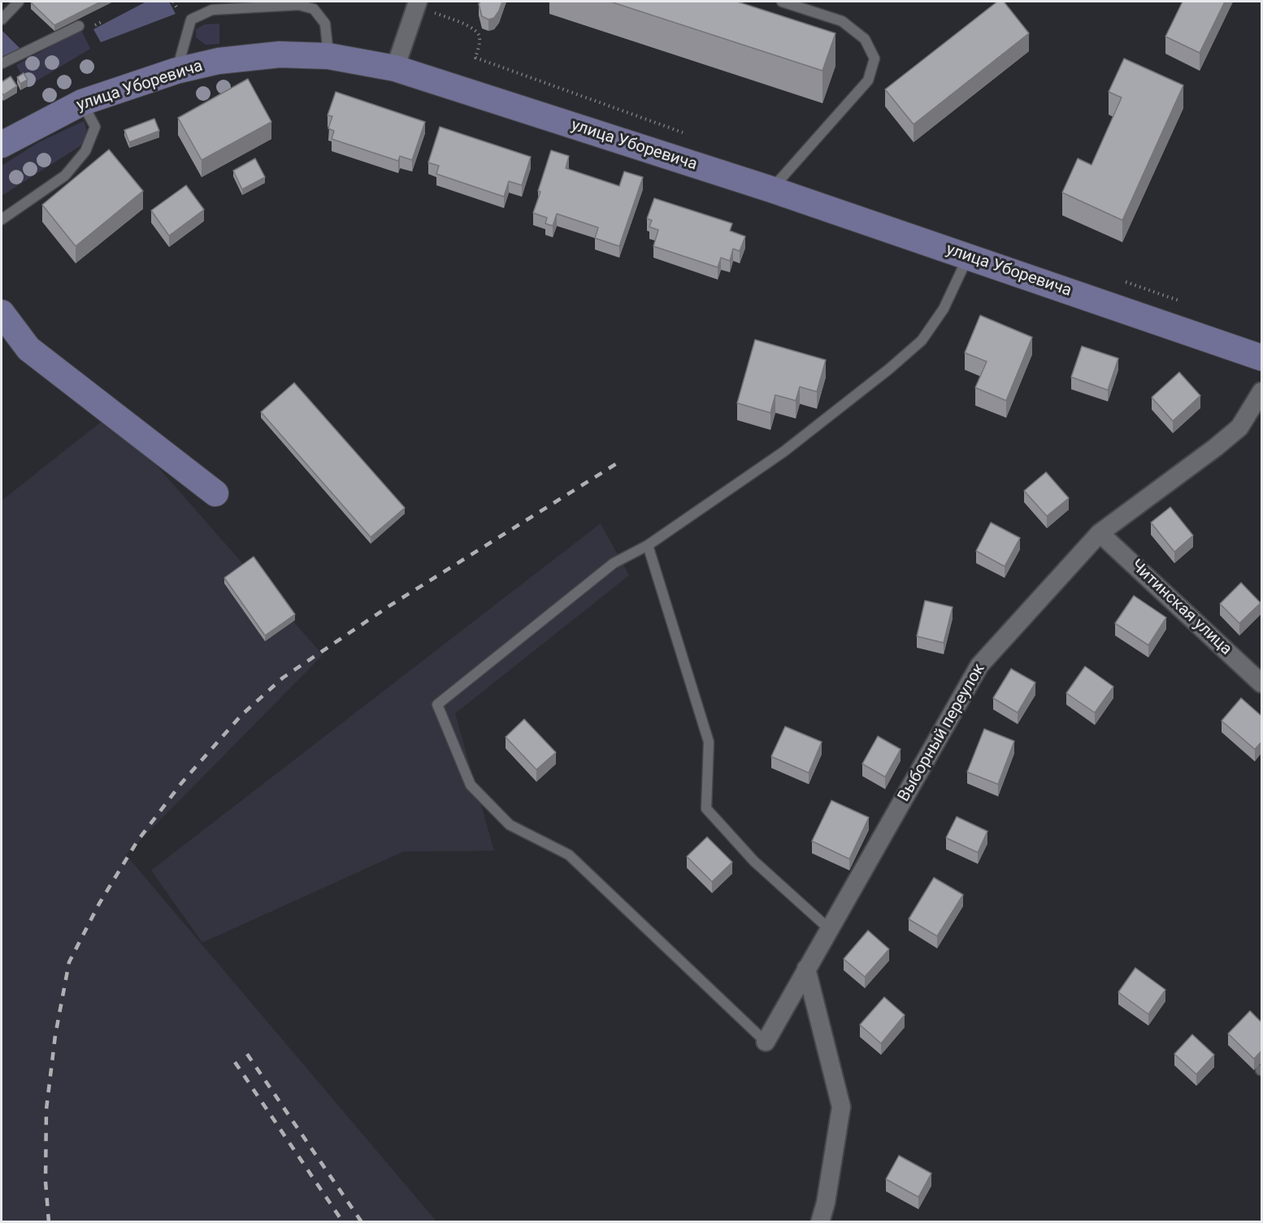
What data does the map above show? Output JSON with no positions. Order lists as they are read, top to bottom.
{
  "streets": {
    "main road": ["улица Уборевича"],
    "street": ["Читинская улица", "Выборный переулок"]
  },
  "crossings": [
    ["Читинская улица", "Выборный переулок"]
  ]
}
